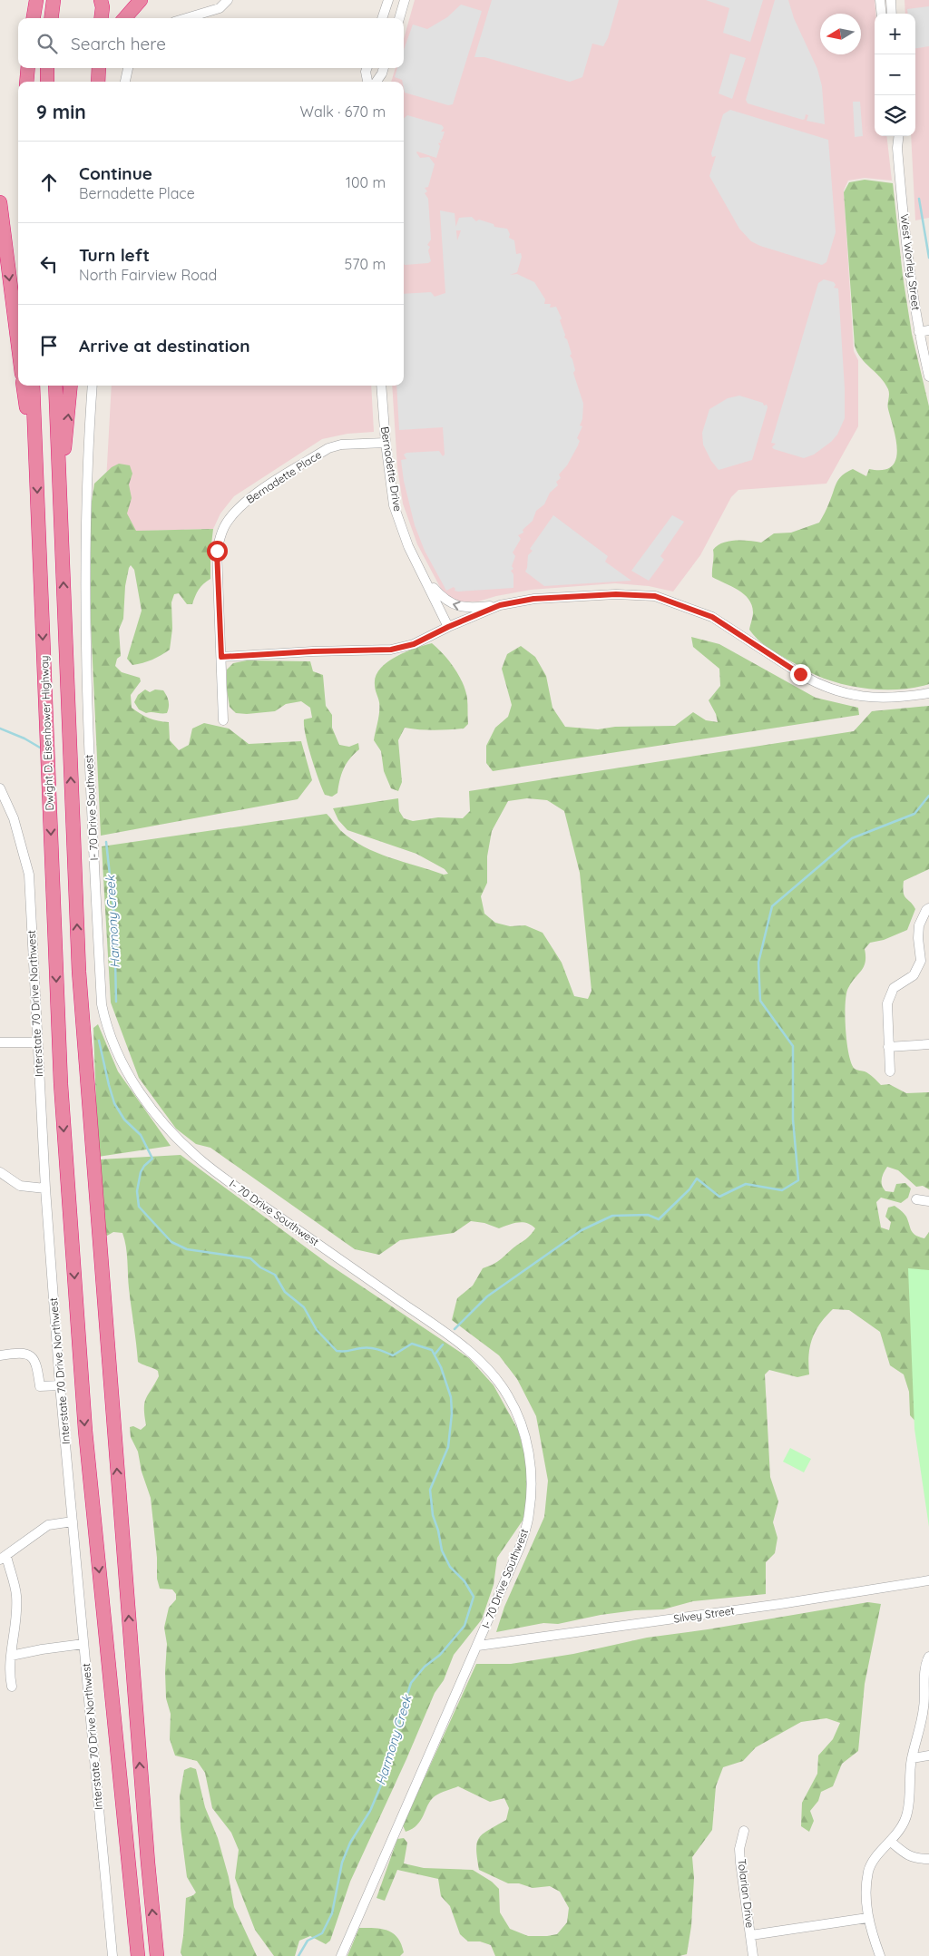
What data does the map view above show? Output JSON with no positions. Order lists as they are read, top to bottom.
{
  "streets": {
    "highway": ["Dwight D. Eisenhower Highway"],
    "street": [
      "West Worley Street",
      "Bernadette Drive",
      "Bernadette Place",
      "I- 70 Drive Southwest",
      "Interstate 70 Drive Northwest",
      "Silvey Street",
      "Tolarian Drive"
    ]
  },
  "crossings": [
    ["Bernadette Drive", "Bernadette Place"],
    ["I- 70 Drive Southwest", "Silvey Street"]
  ],
  "water": ["Harmony Creek"],
  "north": "left",
  "page": {
    "map_buttons": ["+", "−"],
    "search": "Search here",
    "heading": ["9 min", "Walk · 670 m"],
    "list": [
      ["Continue", "Bernadette Place", "100 m"],
      ["Turn left", "North Fairview Road", "570 m"],
      "Arrive at destination"
    ]
  }
}
